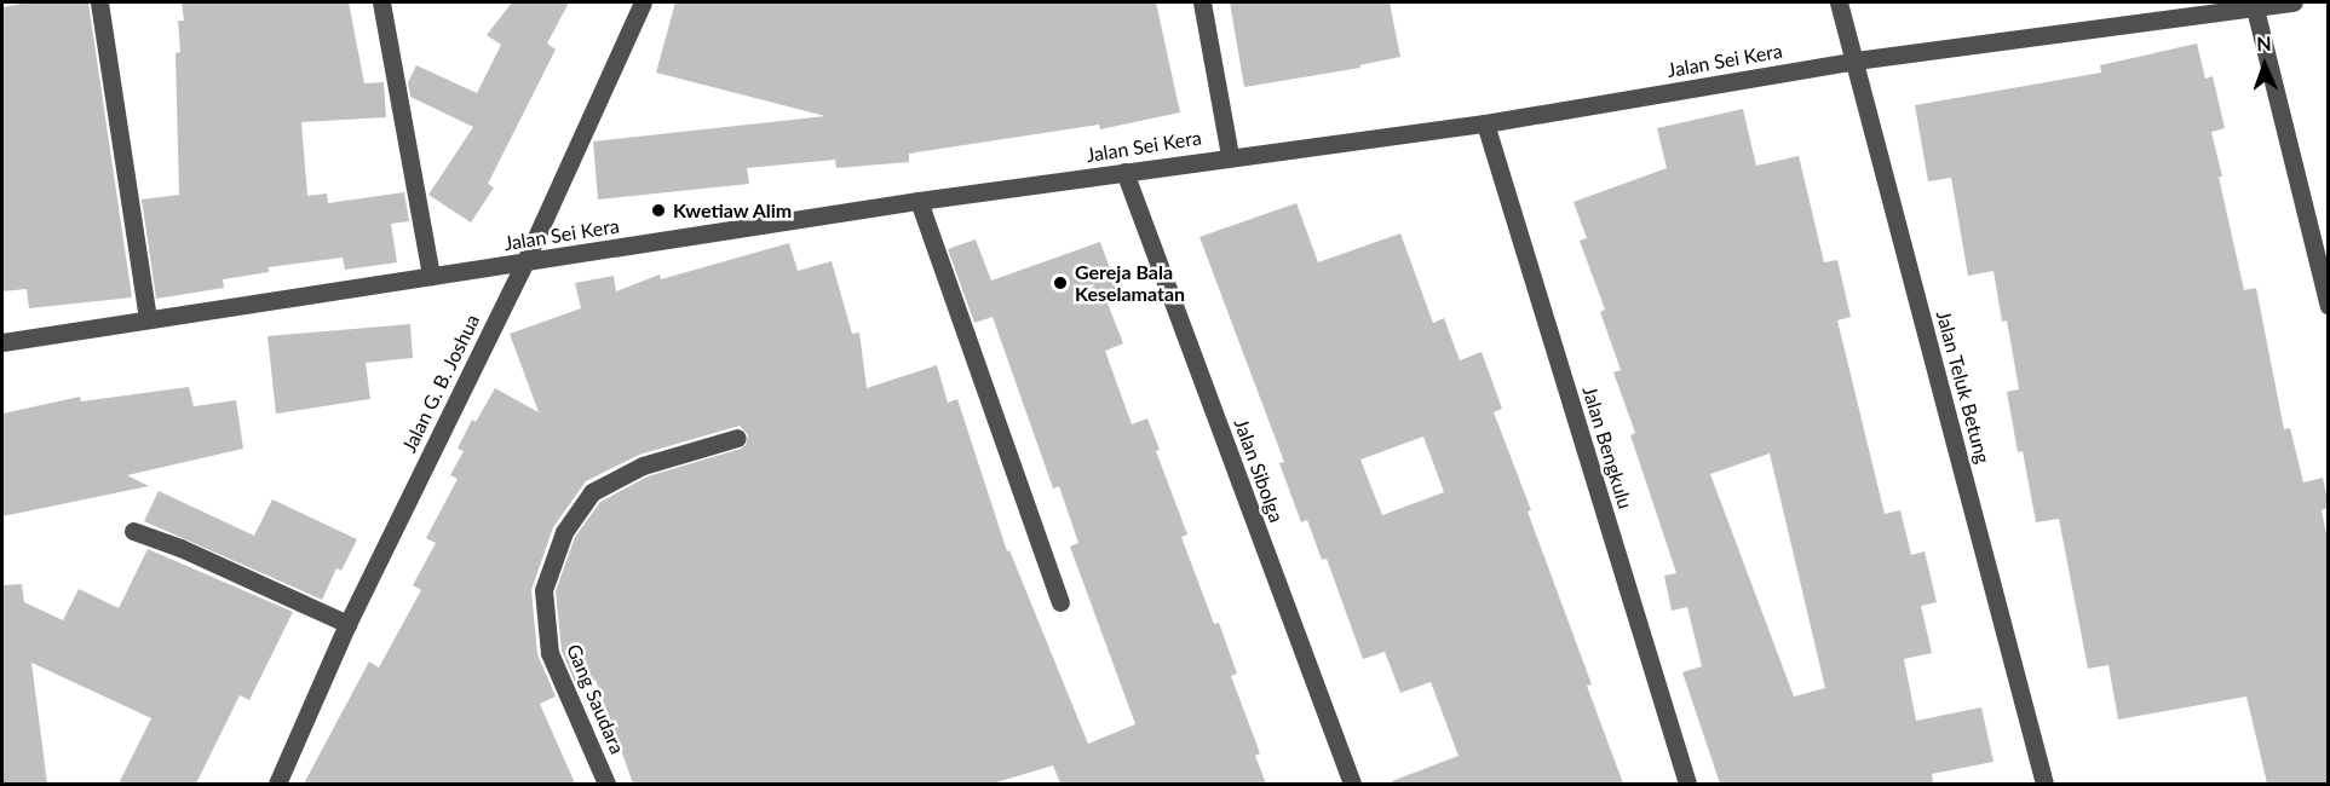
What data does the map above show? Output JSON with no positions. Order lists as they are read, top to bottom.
{
  "streets": {
    "street": [
      "Jalan Sei Kera",
      "Jalan G. B. Joshua",
      "Jalan Teluk Betung",
      "Jalan Bengkulu",
      "Jalan Sibolga",
      "Gang Saudara"
    ]
  },
  "crossings": [
    ["Jalan Sei Kera", "Jalan G. B. Joshua"],
    ["Jalan Sei Kera", "Jalan Teluk Betung"],
    ["Jalan Sei Kera", "Jalan Bengkulu"],
    ["Jalan Sei Kera", "Jalan Sibolga"]
  ],
  "places": ["Kwetiaw Alim", "Gereja Bala Keselamatan"],
  "north": "top"
}
